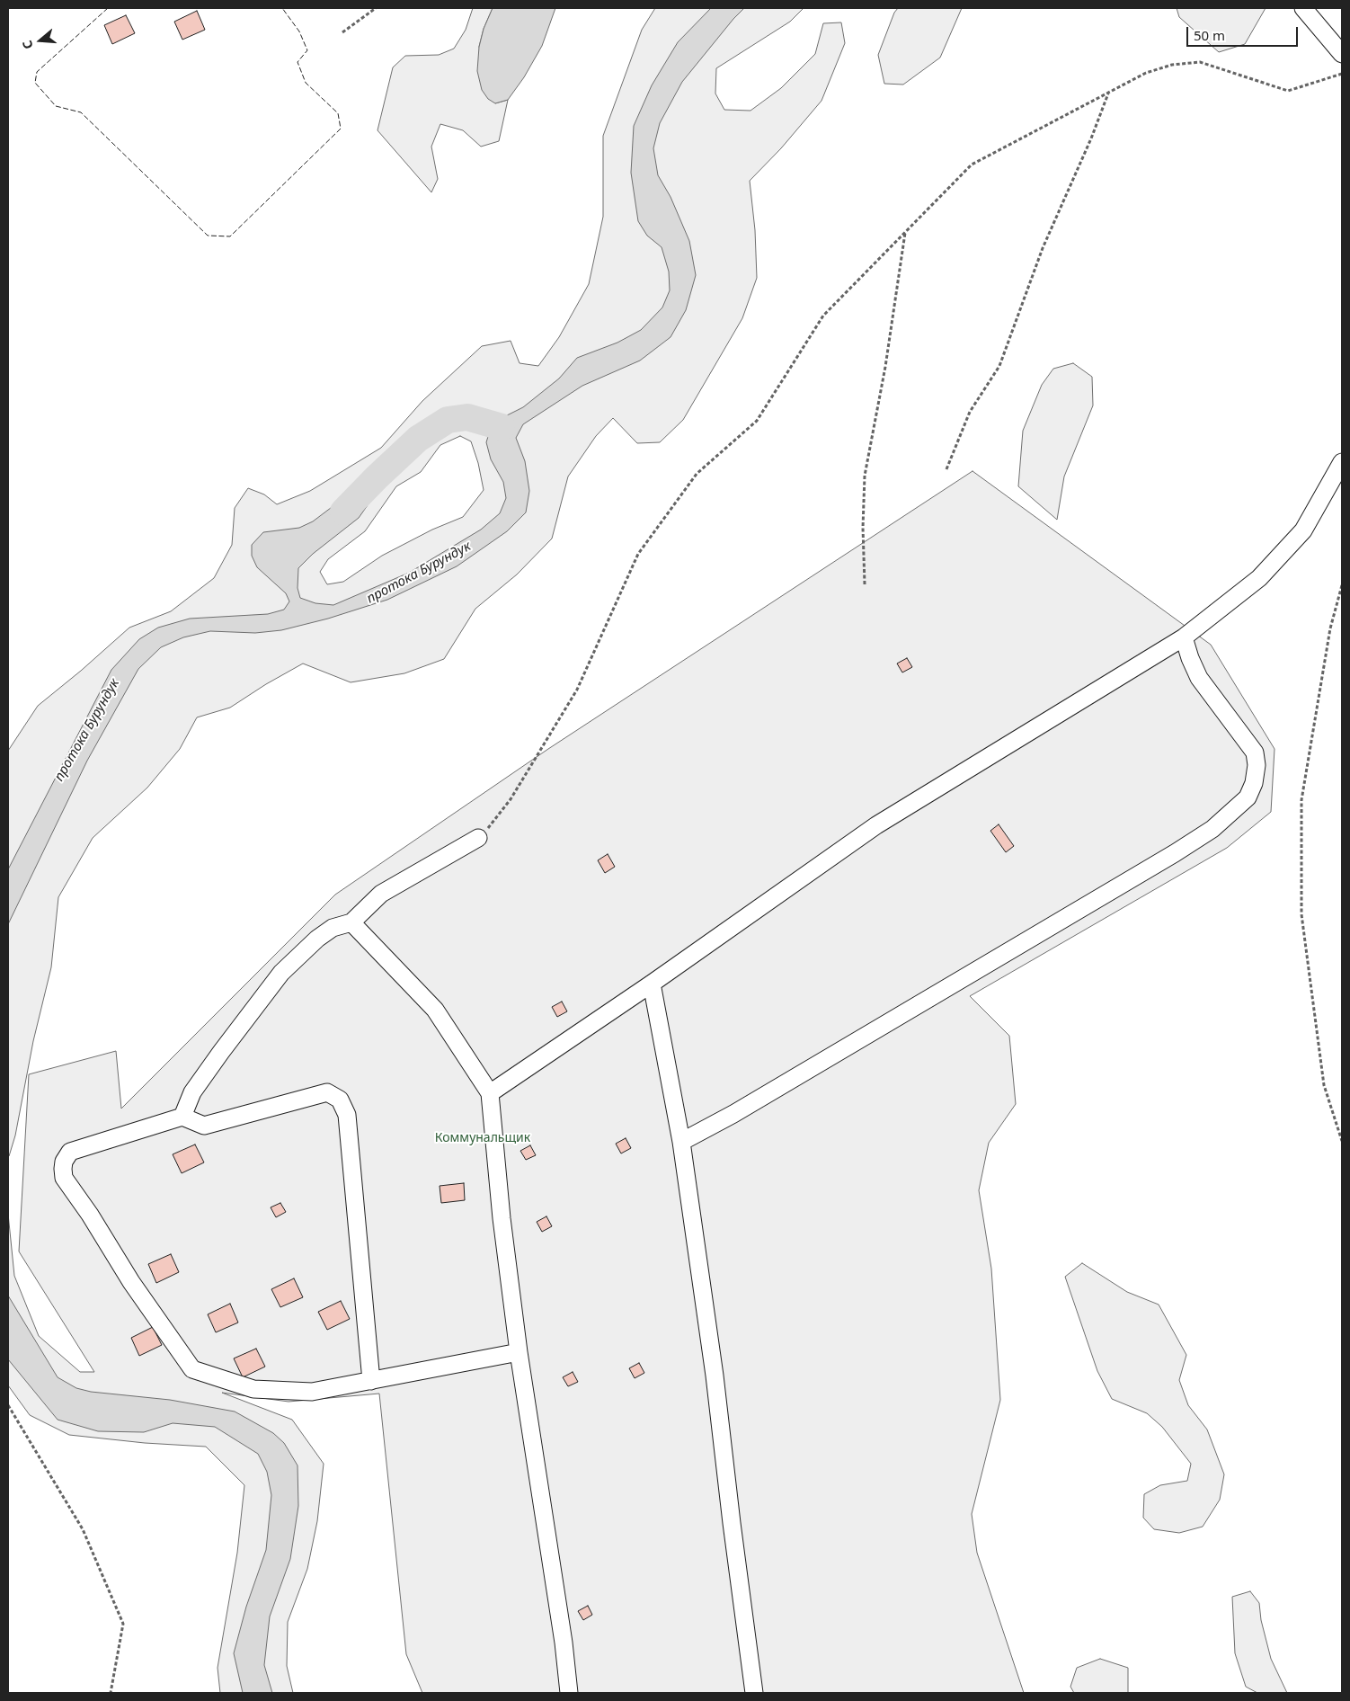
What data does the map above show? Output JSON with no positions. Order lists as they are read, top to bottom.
{
  "water": ["протока Бурундук"],
  "parks": ["Коммунальщик"],
  "scale_bar": "50 m",
  "north": "left"
}
